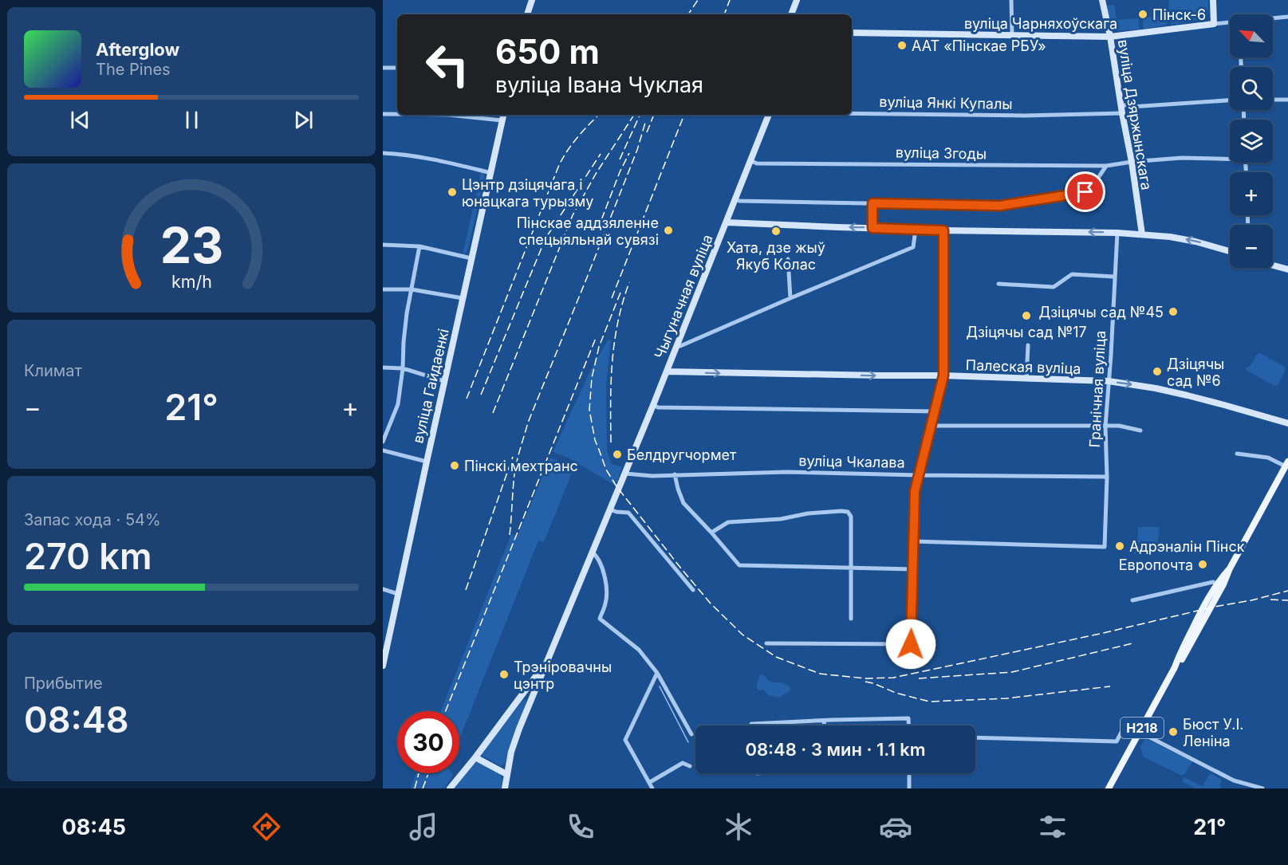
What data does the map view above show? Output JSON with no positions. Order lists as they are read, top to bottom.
{
  "streets": {
    "main road": ["Н218"],
    "street": [
      "вуліца Чарняхоўскага",
      "вуліца Янкі Купалы",
      "вуліца Дзяржынскага",
      "вуліца Згоды",
      "Чыгуначная вуліца",
      "Палеская вуліца",
      "вуліца Гайдаенкі",
      "Гранічная вуліца",
      "вуліца Чкалава"
    ]
  },
  "crossings": [
    ["вуліца Чарняхоўскага", "вуліца Дзяржынскага"],
    ["вуліца Янкі Купалы", "вуліца Дзяржынскага"],
    ["вуліца Дзяржынскага", "вуліца Згоды"],
    ["вуліца Згоды", "Чыгуначная вуліца"],
    ["Чыгуначная вуліца", "Палеская вуліца"],
    ["Чыгуначная вуліца", "вуліца Чкалава"],
    ["Палеская вуліца", "Гранічная вуліца"],
    ["Гранічная вуліца", "вуліца Чкалава"]
  ],
  "places": [
    "Пінск-6",
    "ААТ «Пінскае РБУ»",
    "Цэнтр дзіцячага і юнацкага турызму",
    "Пінскае аддзяленне спецыяльнай сувязі",
    "Хата, дзе жыў Якуб Колас",
    "Дзіцячы сад №45",
    "Дзіцячы сад №17",
    "Дзіцячы сад №6",
    "Белдругчормет",
    "Пінскі мехтранс",
    "Адрэналін Пінск",
    "Европочта",
    "Трэніровачны цэнтр",
    "Бюст У.І. Леніна"
  ],
  "north": "top left",
  "page": {
    "map_buttons": ["+", "−"],
    "turn": ["650 m", "вуліца Івана Чуклая"],
    "song": ["Afterglow", "The Pines"],
    "tile": [
      "Климат",
      ["Запас хода · 54%", "270 km"],
      ["Прибытие", "08:48"]
    ],
    "heat": ["−", "21°", "+"],
    "limit": "30",
    "trip": "08:48 · 3 мин · 1.1 km",
    "tabs": ["08:45", "21°"],
    "gauge": ["23", "km/h"]
  }
}
